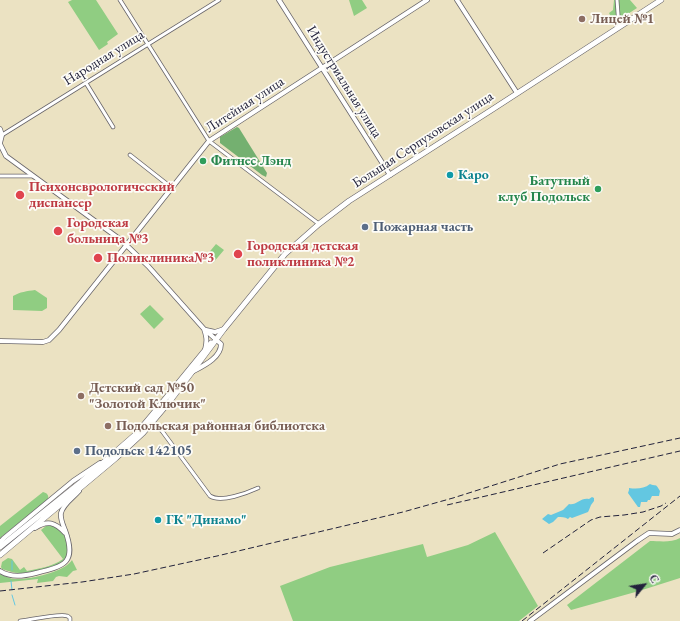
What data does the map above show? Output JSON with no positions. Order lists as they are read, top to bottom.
{
  "streets": {
    "main road": ["Большая Серпуховская улица"],
    "street": ["Народная улица", "Индустриальная улица", "Литейная улица"]
  },
  "crossings": [
    ["Индустриальная улица", "Литейная улица"],
    ["Индустриальная улица", "Большая Серпуховская улица"]
  ],
  "places": [
    "Лицей №1",
    "Фитнес Лэнд",
    "Каро",
    "Батутный клуб Подольск",
    "Психоневрологический диспансер",
    "Пожарная часть",
    "Городская больница №3",
    "Городская детская поликлиника №2",
    "Поликлиника№3",
    "Детский сад №50 \"Золотой Ключик\"",
    "Подольская районная библиотека",
    "Подольск 142105",
    "ГК \"Динамо\""
  ],
  "north": "top right"
}
